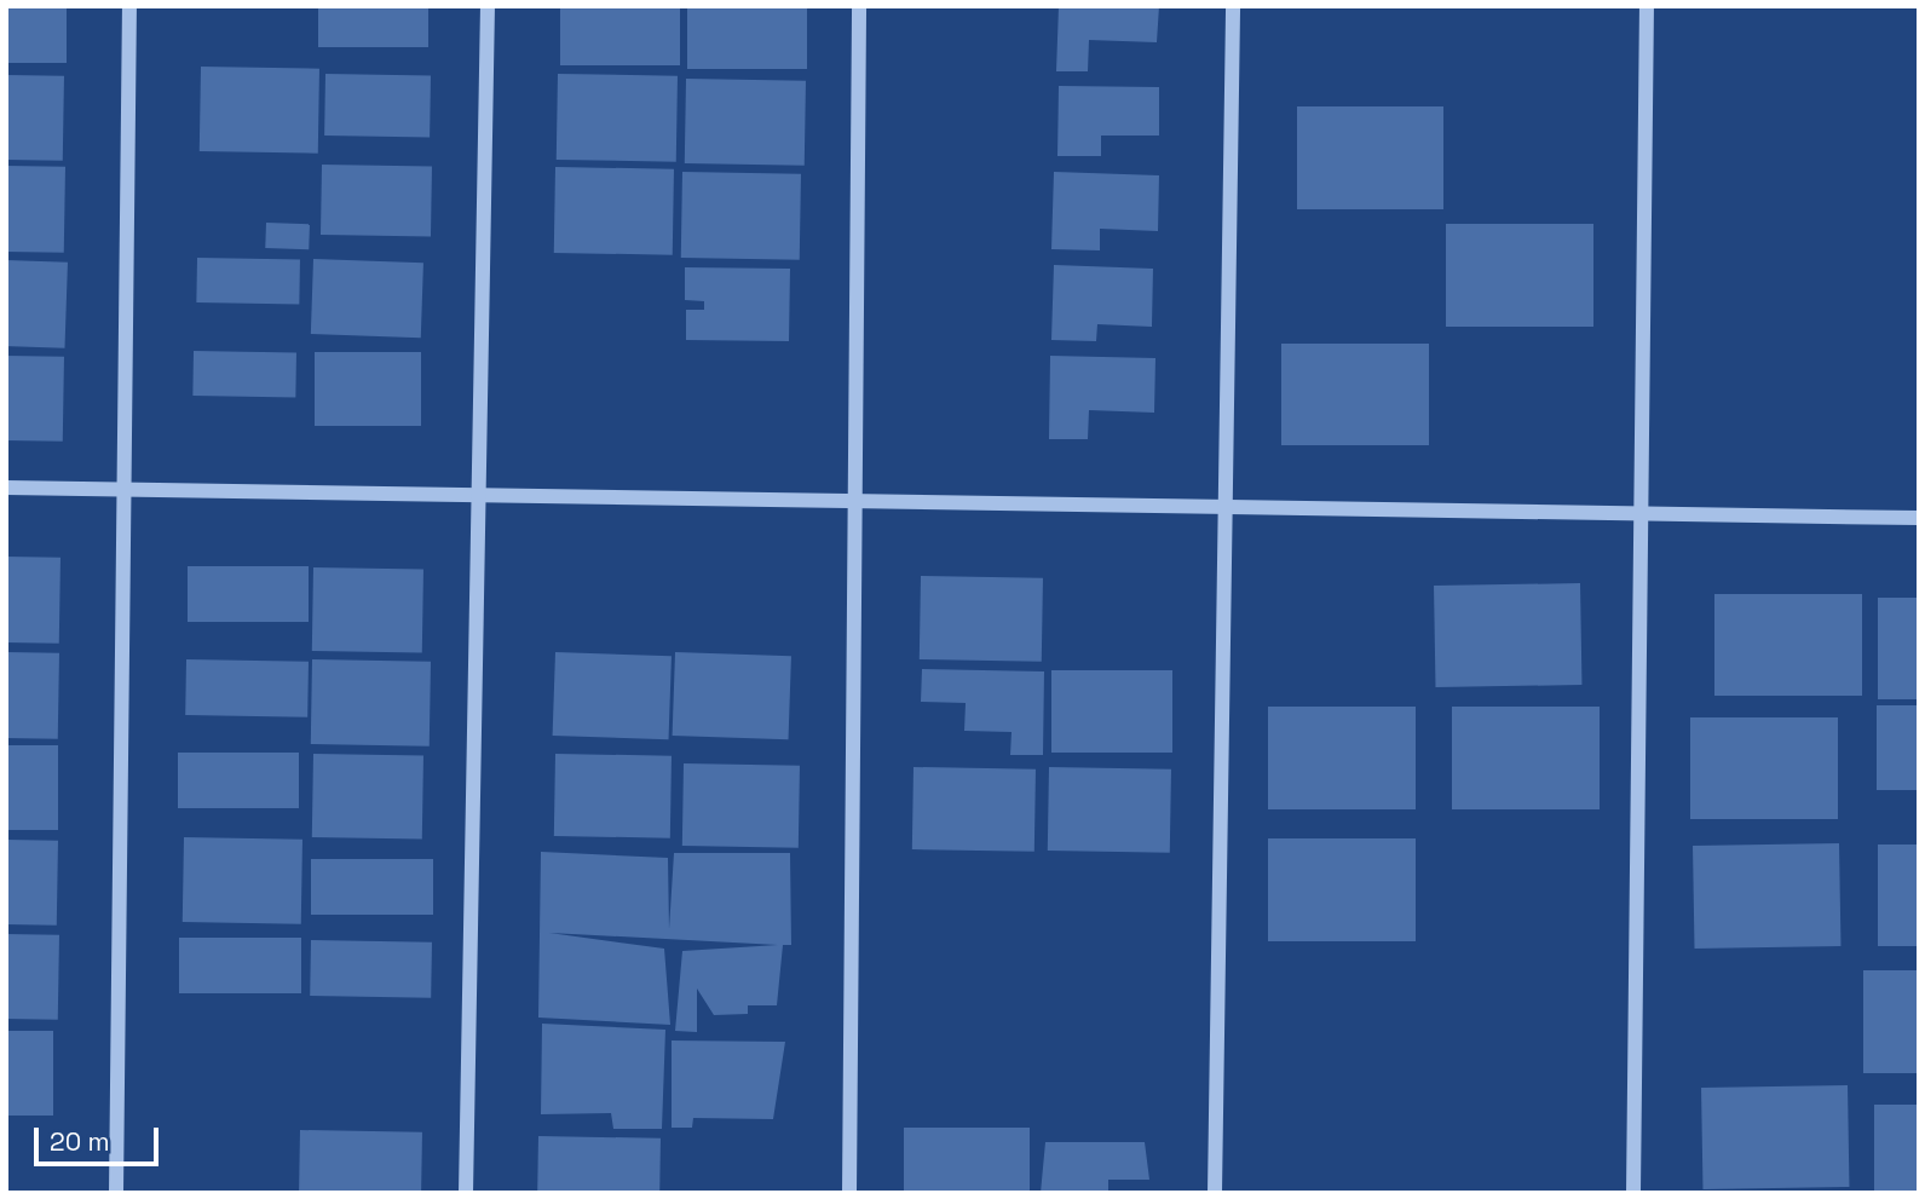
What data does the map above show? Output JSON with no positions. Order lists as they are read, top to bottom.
{
  "scale_bar": "20 m"
}
